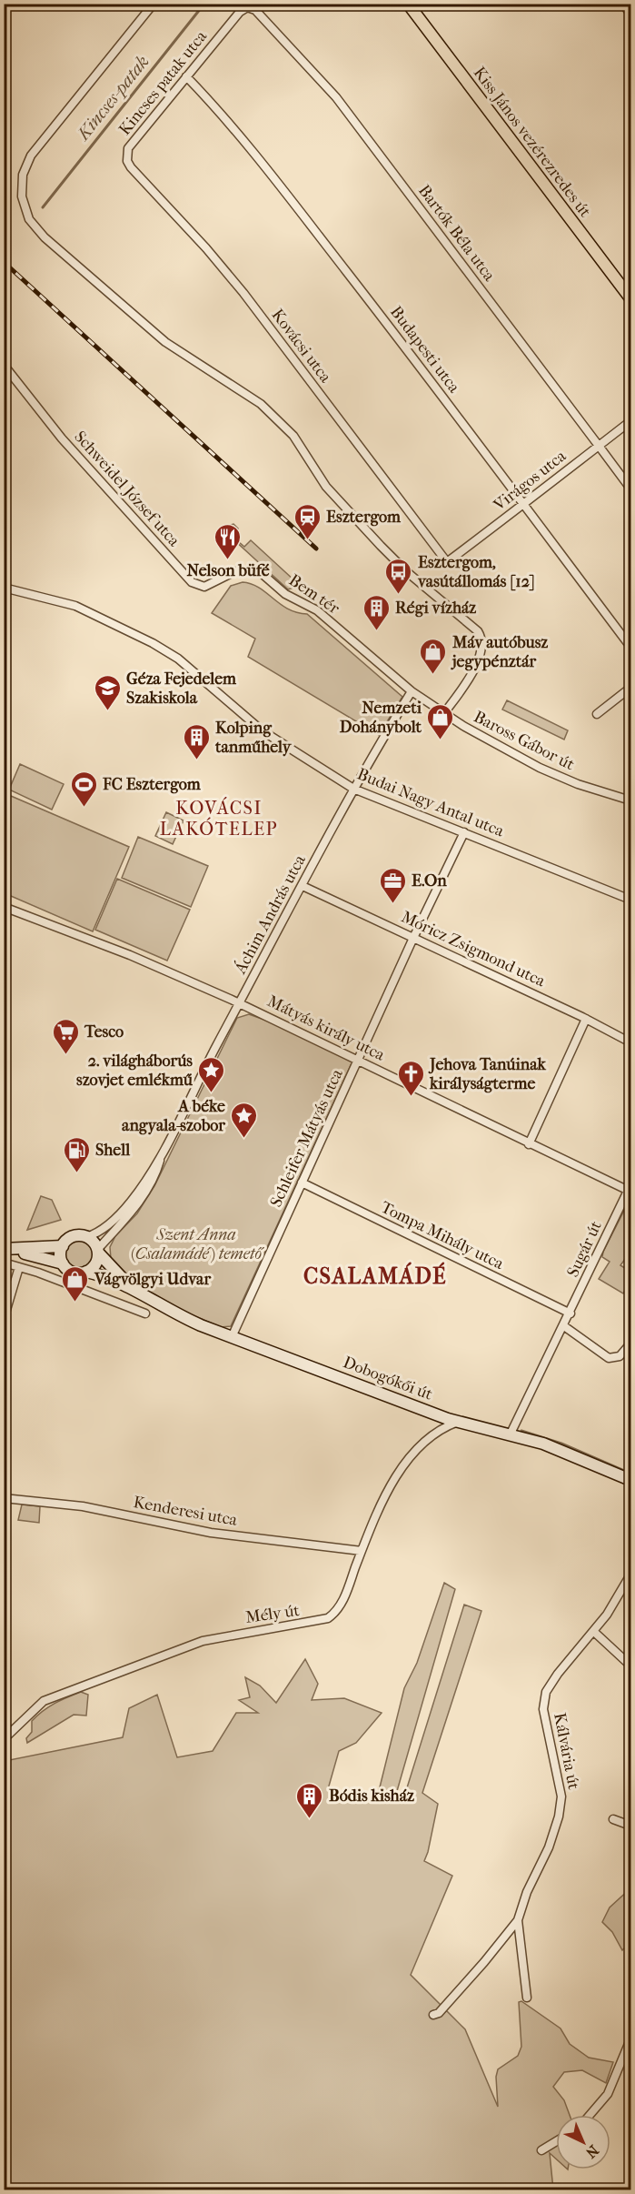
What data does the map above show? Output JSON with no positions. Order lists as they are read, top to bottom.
{
  "streets": {
    "main road": ["Kiss János vezérezredes út", "Dobogókői út"],
    "street": [
      "Kincses patak utca",
      "Bartók Béla utca",
      "Kovácsi utca",
      "Budapesti utca",
      "Virágos utca",
      "Schweidel József utca",
      "Bem tér",
      "Baross Gábor út",
      "Budai Nagy Antal utca",
      "Áchim András utca",
      "Móricz Zsigmond utca",
      "Mátyás király utca",
      "Schleifer Mátyás utca",
      "Tompa Mihály utca",
      "Sugár út",
      "Kenderesi utca",
      "Mély út",
      "Kálvária út"
    ]
  },
  "crossings": [
    ["Kincses patak utca", "Bartók Béla utca"],
    ["Kincses patak utca", "Kovácsi utca"],
    ["Kincses patak utca", "Budapesti utca"],
    ["Bartók Béla utca", "Virágos utca"],
    ["Kovácsi utca", "Virágos utca"],
    ["Budapesti utca", "Virágos utca"],
    ["Schweidel József utca", "Bem tér"],
    ["Bem tér", "Baross Gábor út"],
    ["Bem tér", "Áchim András utca"],
    ["Baross Gábor út", "Áchim András utca"],
    ["Budai Nagy Antal utca", "Áchim András utca"],
    ["Budai Nagy Antal utca", "Schleifer Mátyás utca"],
    ["Áchim András utca", "Móricz Zsigmond utca"],
    ["Áchim András utca", "Mátyás király utca"],
    ["Áchim András utca", "Dobogókői út"],
    ["Móricz Zsigmond utca", "Schleifer Mátyás utca"],
    ["Mátyás király utca", "Schleifer Mátyás utca"],
    ["Mátyás király utca", "Sugár út"],
    ["Schleifer Mátyás utca", "Tompa Mihály utca"],
    ["Schleifer Mátyás utca", "Dobogókői út"],
    ["Tompa Mihály utca", "Sugár út"],
    ["Sugár út", "Dobogókői út"],
    ["Dobogókői út", "Mély út"],
    ["Kenderesi utca", "Mély út"]
  ],
  "districts": ["KOVÁCSI LAKÓTELEP", "CSALAMÁDÉ"],
  "water": ["Kincses-patak"],
  "parks": ["Szent Anna (Csalamádé) temető"],
  "places": {
    "station": ["Esztergom"],
    "restaurant": ["Nelson büfé"],
    "bus stop": ["Esztergom, vasútállomás [12]"],
    "building": ["Régi vízház", "Kolping tanműhely", "Bódis kisház"],
    "shop": ["Máv autóbusz jegypénztár", "Nemzeti Dohánybolt", "Vágvölgyi Udvar"],
    "school or university": ["Géza Fejedelem Szakiskola"],
    "sports": ["FC Esztergom"],
    "office": ["E.On"],
    "supermarket": ["Tesco"],
    "place": ["2. világháborús szovjet emlékmű", "A béke angyala-szobor"],
    "church": ["Jehova Tanúinak királyságterme"],
    "fuel station": ["Shell"]
  },
  "north": "bottom right"
}
